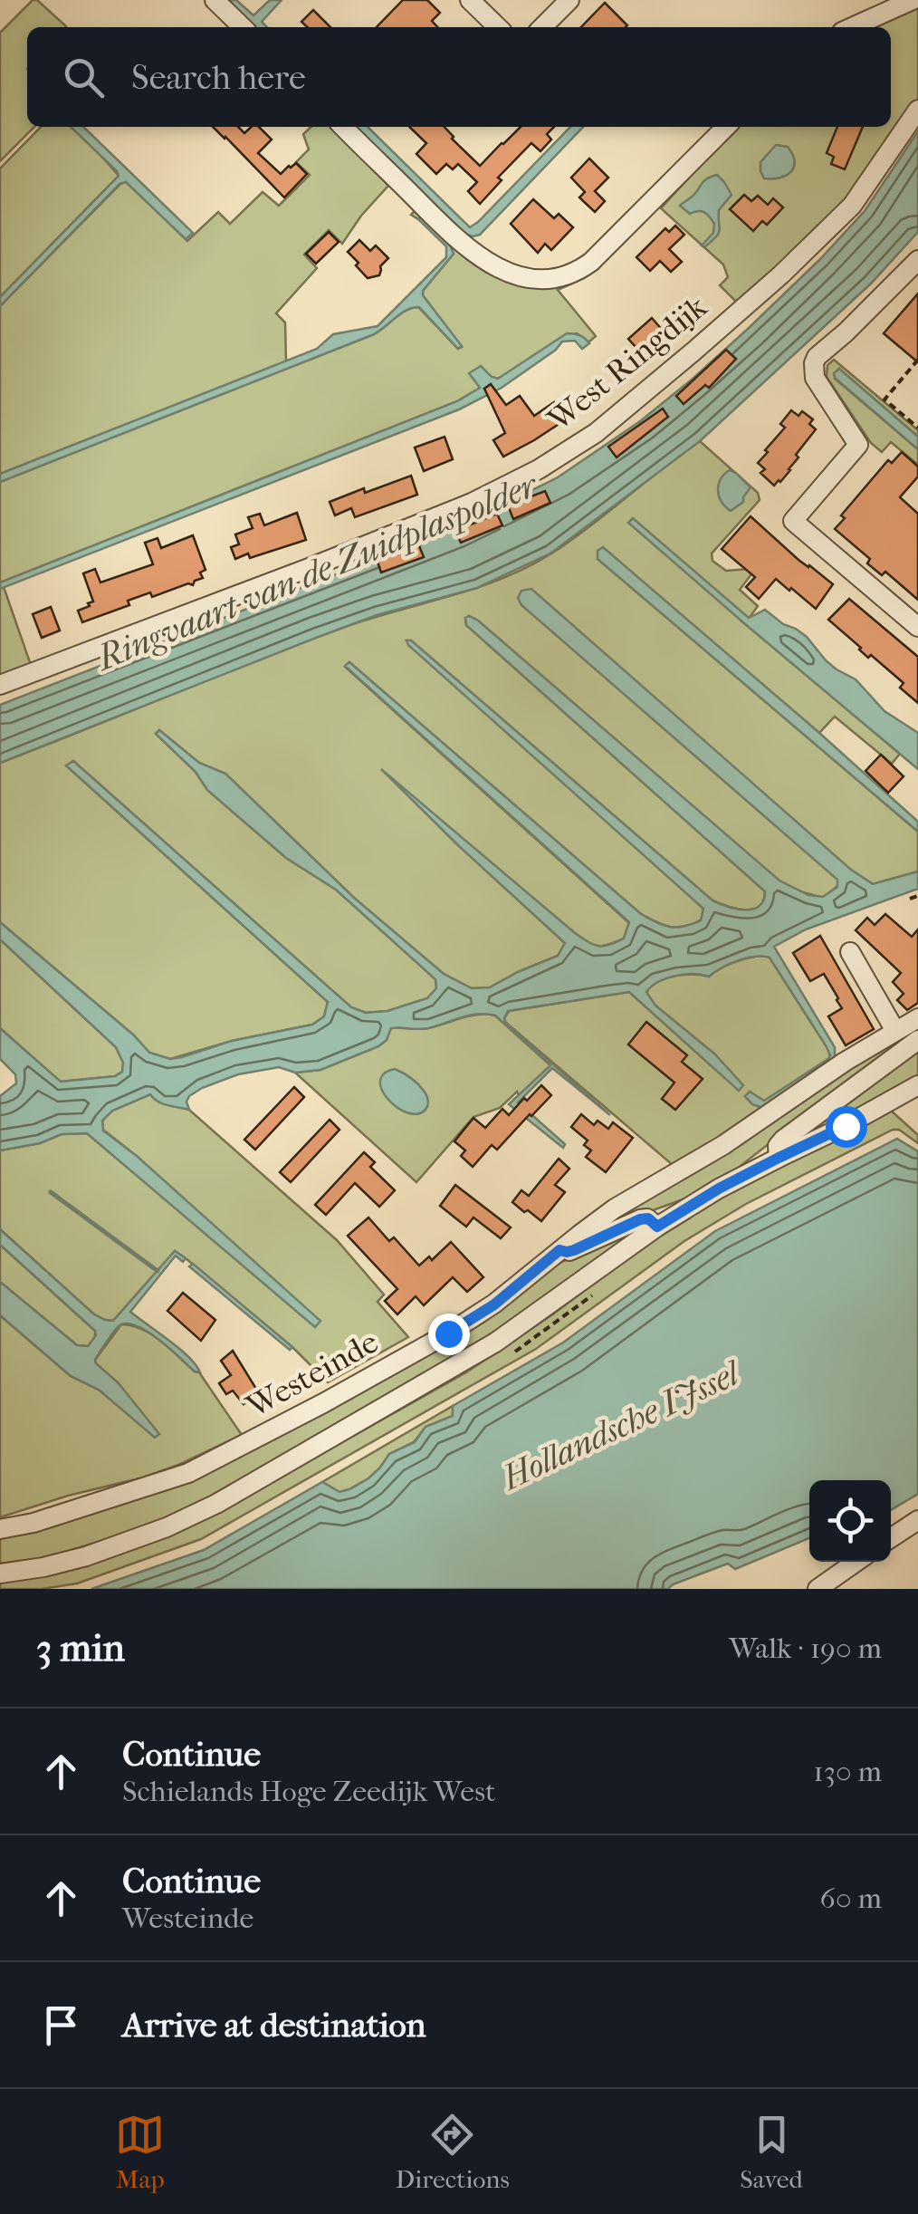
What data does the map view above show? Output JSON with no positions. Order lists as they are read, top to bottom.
{
  "streets": {
    "street": ["West Ringdijk", "Westeinde"]
  },
  "water": ["Ringvaart van de Zuidplaspolder", "Hollandsche IJssel"],
  "page": {
    "search": "Search here",
    "heading": ["3 min", "Walk · 190 m"],
    "list": [
      ["Continue", "Schielands Hoge Zeedijk West", "130 m"],
      ["Continue", "Westeinde", "60 m"],
      "Arrive at destination"
    ],
    "nav": ["Map", "Directions", "Saved"]
  }
}
